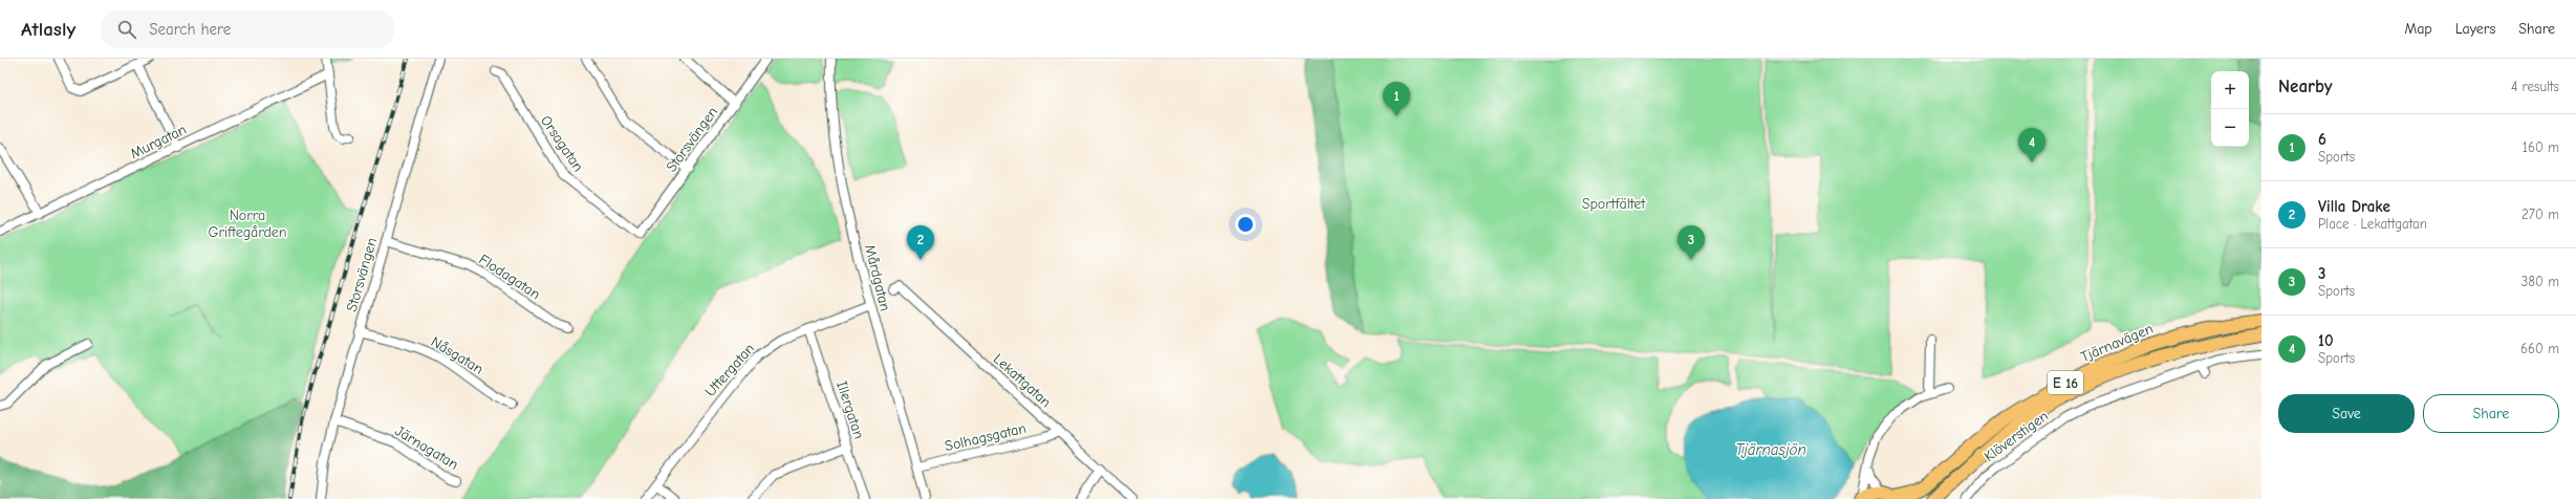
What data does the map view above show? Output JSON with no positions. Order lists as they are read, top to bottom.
{
  "streets": {
    "highway": ["Tjärnavägen", "E 16"],
    "street": [
      "Storsvängen",
      "Murgatan",
      "Orsagatan",
      "Flodagatan",
      "Mårdgatan",
      "Nåsgatan",
      "Uttergatan",
      "Lekattgatan",
      "Illergatan",
      "Klöverstigen",
      "Solhagsgatan",
      "Järnagatan"
    ]
  },
  "crossings": [
    ["Storsvängen", "Orsagatan"],
    ["Storsvängen", "Flodagatan"],
    ["Storsvängen", "Nåsgatan"],
    ["Storsvängen", "Järnagatan"],
    ["Mårdgatan", "Uttergatan"],
    ["Mårdgatan", "Solhagsgatan"],
    ["Uttergatan", "Illergatan"],
    ["Lekattgatan", "Solhagsgatan"]
  ],
  "water": ["Tjärnasjön"],
  "parks": ["Sportfältet", "Norra Griftegården"],
  "page": {
    "header": "Atlasly",
    "search": "Search here",
    "nav": ["Map", "Layers", "Share"],
    "heading": ["Nearby", "4 results"],
    "map_buttons": ["+", "−"],
    "pins": [
      "1",
      "4",
      "2",
      "3"
    ],
    "list": [
      {
        "mark": "1",
        "name": "6",
        "note": "Sports",
        "value": "160 m"
      },
      {
        "mark": "2",
        "name": "Villa Drake",
        "note": "Place · Lekattgatan",
        "value": "270 m"
      },
      {
        "mark": "3",
        "name": "3",
        "note": "Sports",
        "value": "380 m"
      },
      {
        "mark": "4",
        "name": "10",
        "note": "Sports",
        "value": "660 m"
      }
    ],
    "buttons": ["Save", "Share"]
  }
}
